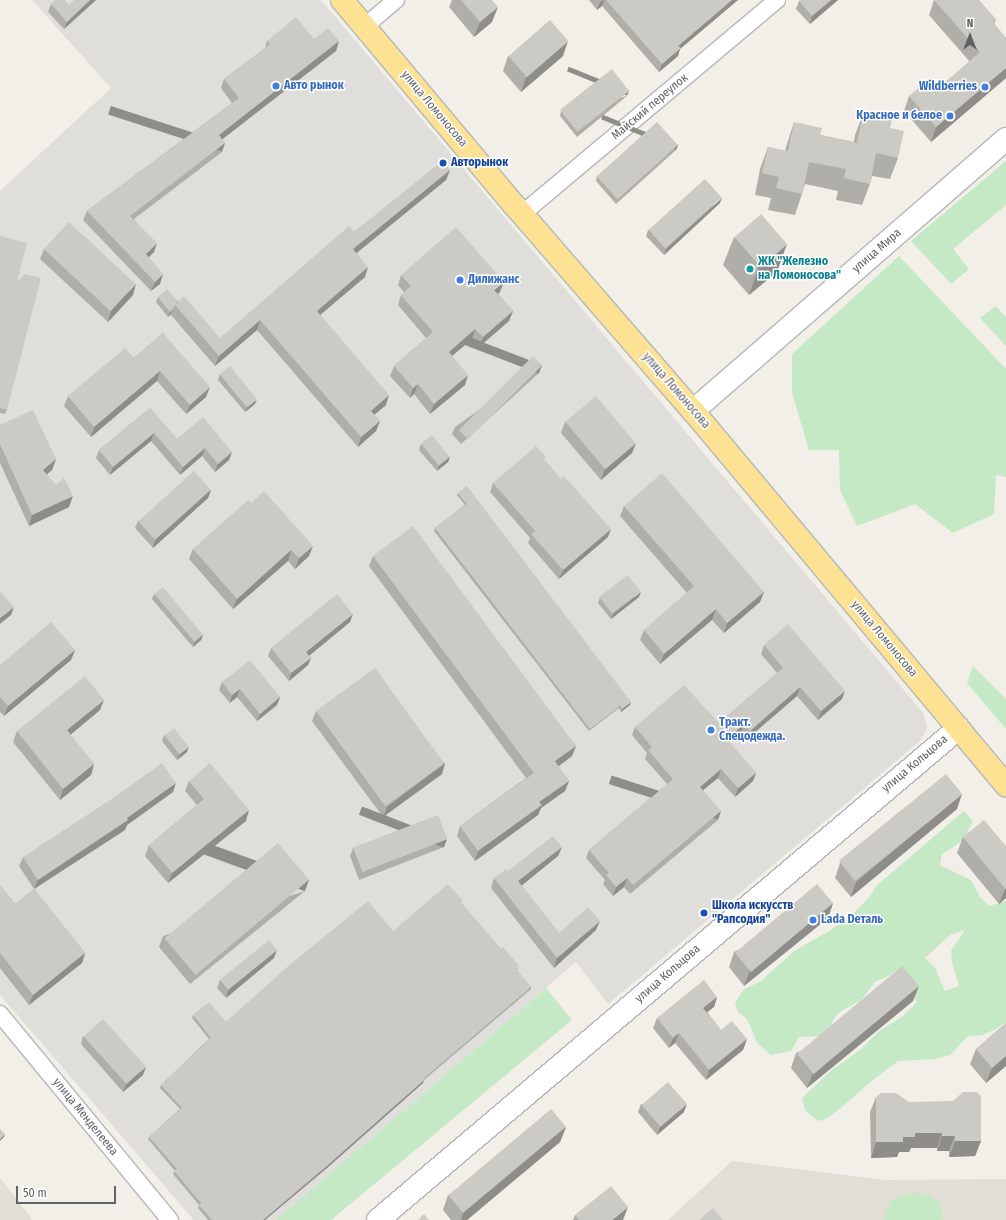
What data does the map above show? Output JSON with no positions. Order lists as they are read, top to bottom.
{
  "streets": {
    "highway": ["улица Ломоносова"],
    "main road": ["улица Мира", "улица Кольцова"],
    "street": ["Майский переулок", "улица Менделеева"]
  },
  "crossings": [
    ["Майский переулок", "улица Ломоносова"],
    ["улица Ломоносова", "улица Мира"],
    ["улица Ломоносова", "улица Кольцова"]
  ],
  "places": [
    "Авто рынок",
    "Wildberries",
    "Красное и белое",
    "Авторынок",
    "ЖК \"Железно на Ломоносова\"",
    "Дилижанс",
    "Тракт. Спецодежда.",
    "Школа искусств \"Рапсодия\"",
    "Lada Dеталь"
  ],
  "scale_bar": "50 m",
  "north": "top"
}
